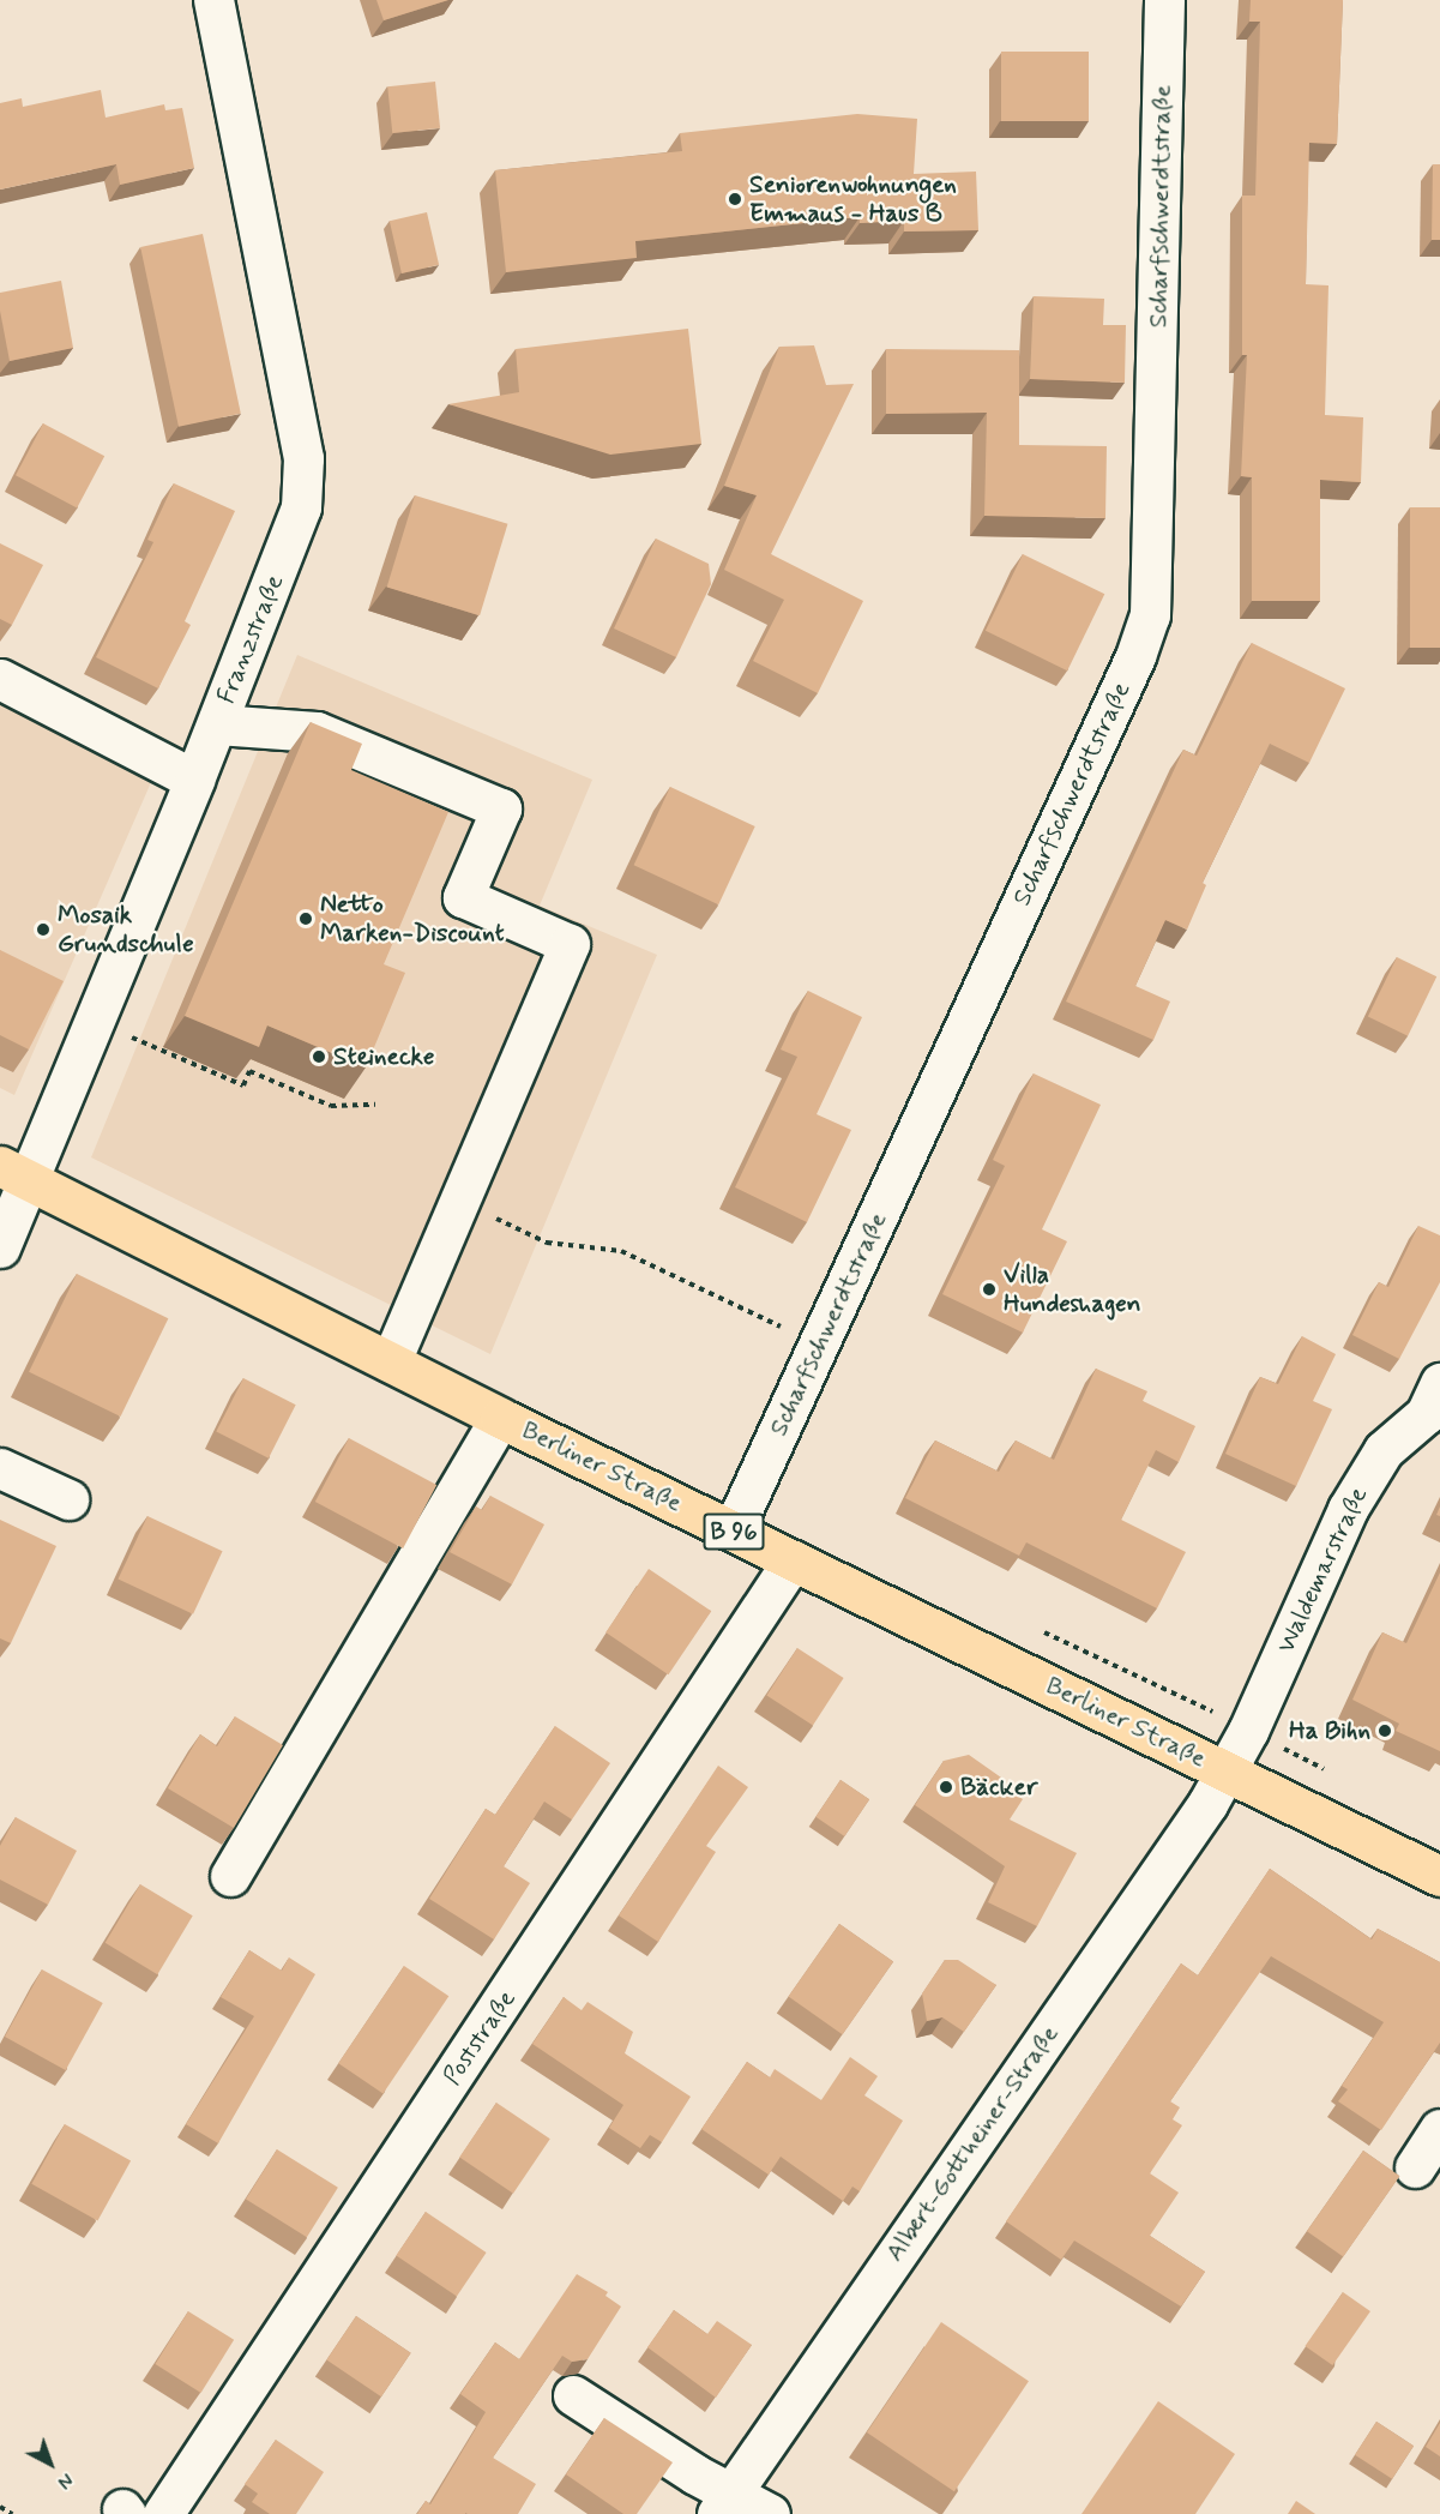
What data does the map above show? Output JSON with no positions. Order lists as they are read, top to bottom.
{
  "streets": {
    "main road": ["Berliner Straße", "B 96"],
    "street": [
      "Scharfschwerdtstraße",
      "Franzstraße",
      "Waldemarstraße",
      "Poststraße",
      "Albert-Gottheiner-Straße"
    ]
  },
  "crossings": [
    ["Scharfschwerdtstraße", "Berliner Straße"],
    ["Franzstraße", "Berliner Straße"],
    ["Berliner Straße", "Waldemarstraße"],
    ["Berliner Straße", "Poststraße"],
    ["Berliner Straße", "Albert-Gottheiner-Straße"],
    ["Waldemarstraße", "Albert-Gottheiner-Straße"]
  ],
  "places": [
    "Seniorenwohnungen Emmaus - Haus B",
    "Netto Marken-Discount",
    "Mosaik Grundschule",
    "Steinecke",
    "Villa Hundeshagen",
    "Ha Bihn",
    "Bäcker"
  ],
  "north": "bottom right"
}
